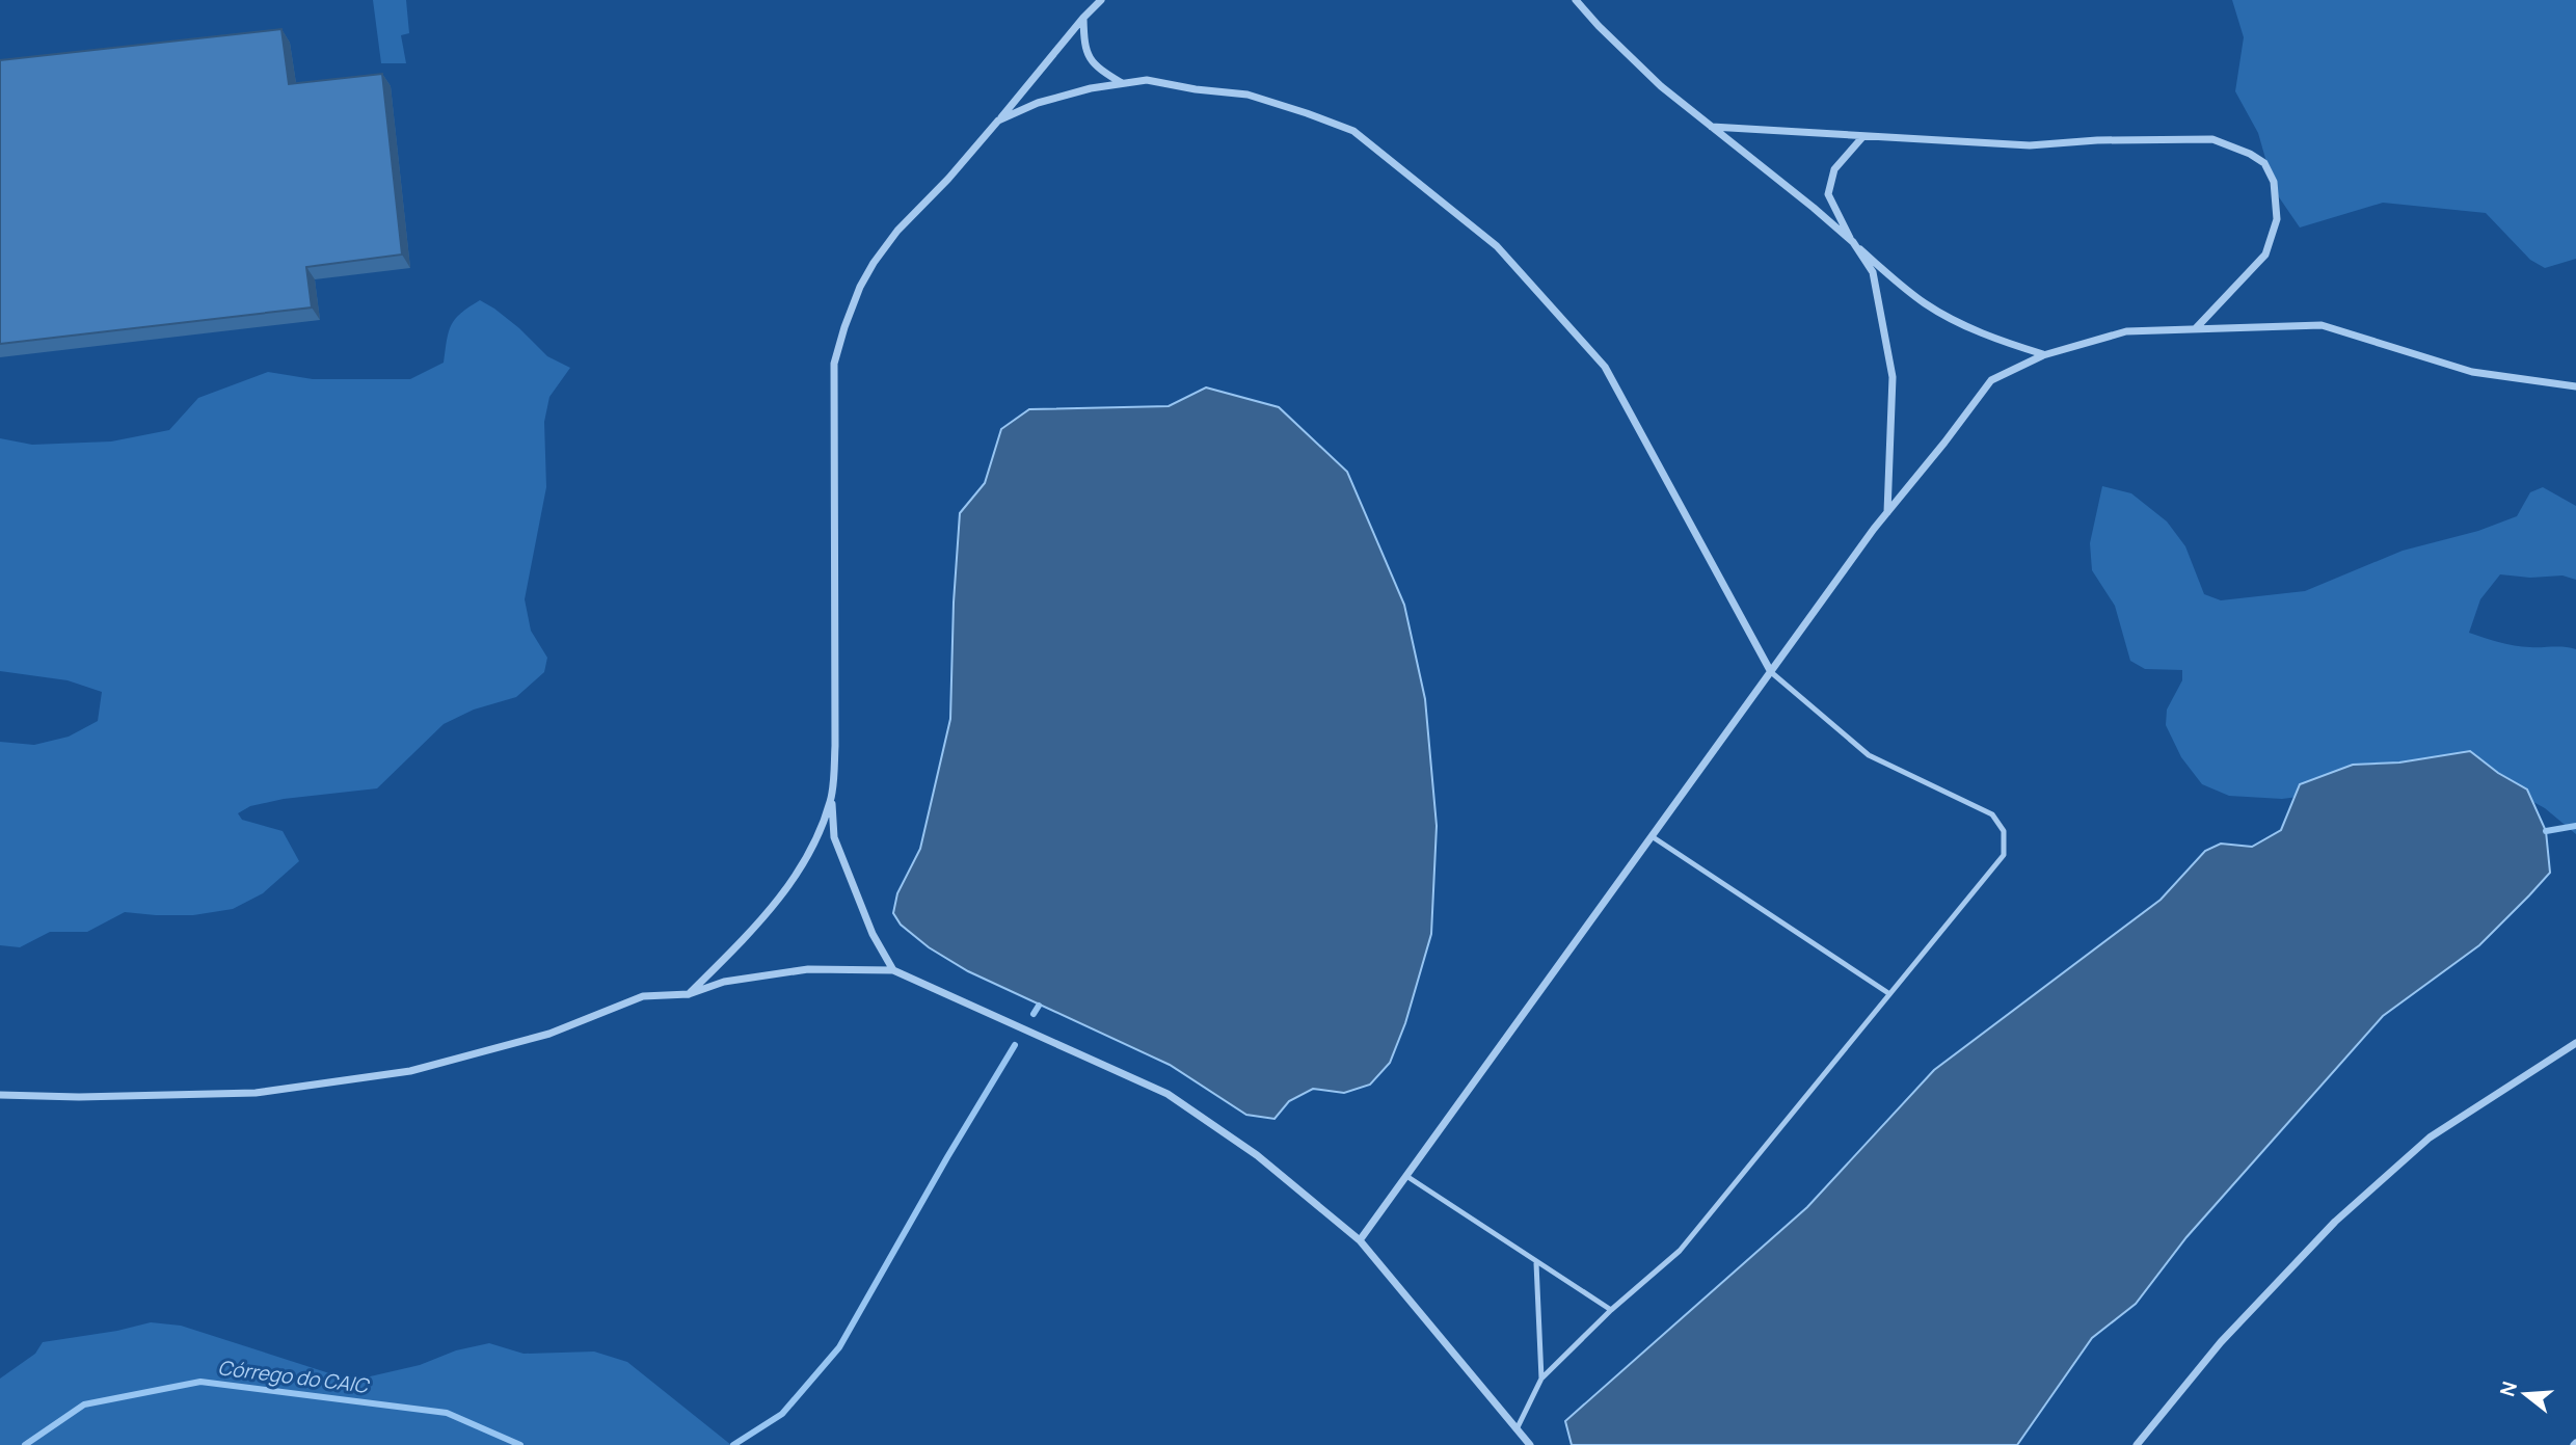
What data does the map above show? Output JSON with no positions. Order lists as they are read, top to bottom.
{
  "water": ["Córrego do CAIC"],
  "north": "left"
}
